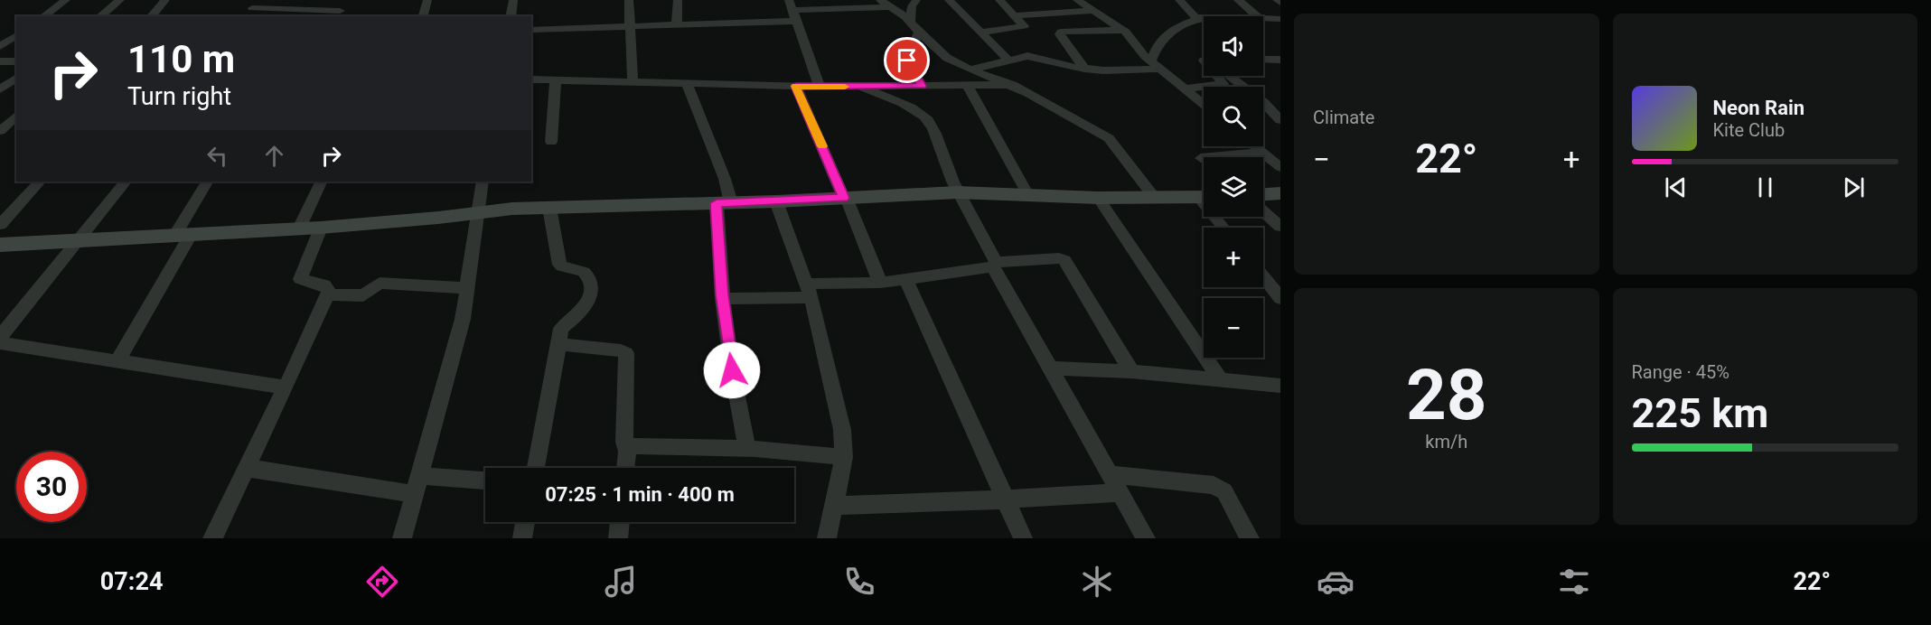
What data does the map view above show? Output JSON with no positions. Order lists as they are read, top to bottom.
{
  "page": {
    "tile": [
      "Climate",
      ["28", "km/h"],
      ["Range · 45%", "225 km"]
    ],
    "map_buttons": ["+", "−"],
    "turn": ["110 m", "Turn right"],
    "song": ["Neon Rain", "Kite Club"],
    "heat": ["−", "22°", "+"],
    "limit": "30",
    "trip": "07:25 · 1 min · 400 m",
    "tabs": ["07:24", "22°"]
  }
}
